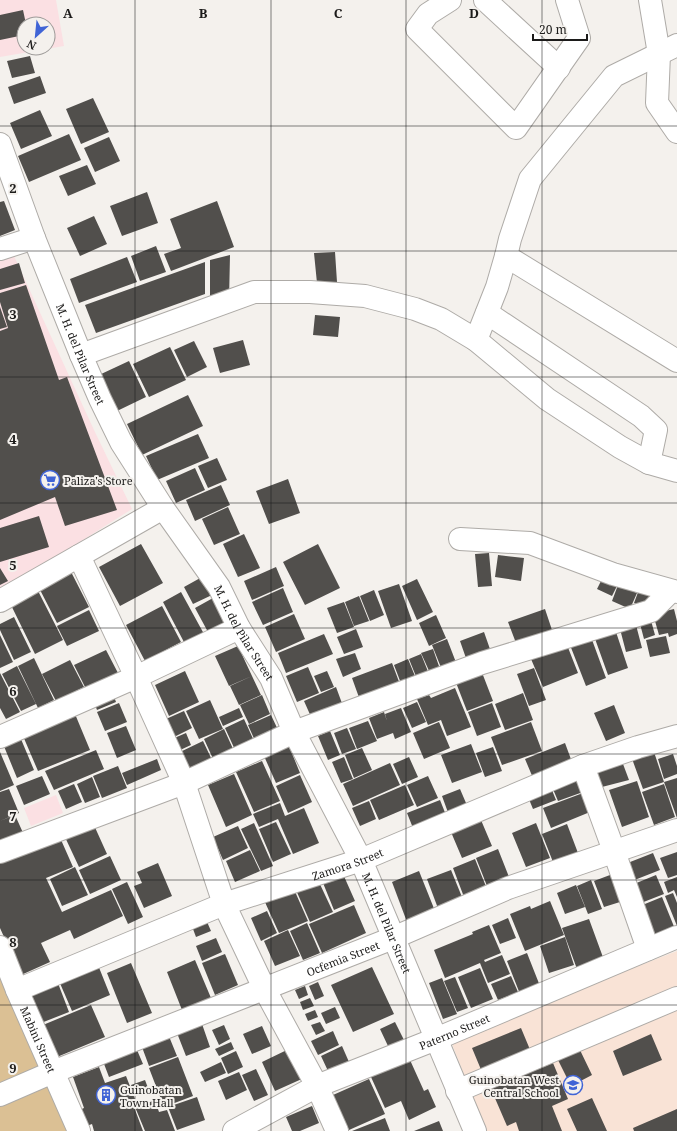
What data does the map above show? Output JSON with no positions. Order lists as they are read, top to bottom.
{
  "streets": {
    "street": [
      "M. H. del Pilar Street",
      "Zamora Street",
      "Ocfemia Street",
      "Paterno Street",
      "Mabini Street"
    ]
  },
  "crossings": [
    ["M. H. del Pilar Street", "Zamora Street"],
    ["M. H. del Pilar Street", "Ocfemia Street"],
    ["M. H. del Pilar Street", "Paterno Street"],
    ["Zamora Street", "Mabini Street"],
    ["Ocfemia Street", "Mabini Street"]
  ],
  "places": {
    "supermarket": ["Paliza's Store"],
    "school or university": ["Guinobatan West Central School"],
    "building": ["Guinobatan Town Hall"]
  },
  "scale_bar": "20 m",
  "north": "bottom left",
  "grid": {
    "columns": [
      "A",
      "B",
      "C",
      "D"
    ],
    "rows": [
      "2",
      "3",
      "4",
      "5",
      "6",
      "7",
      "8",
      "9"
    ]
  }
}
